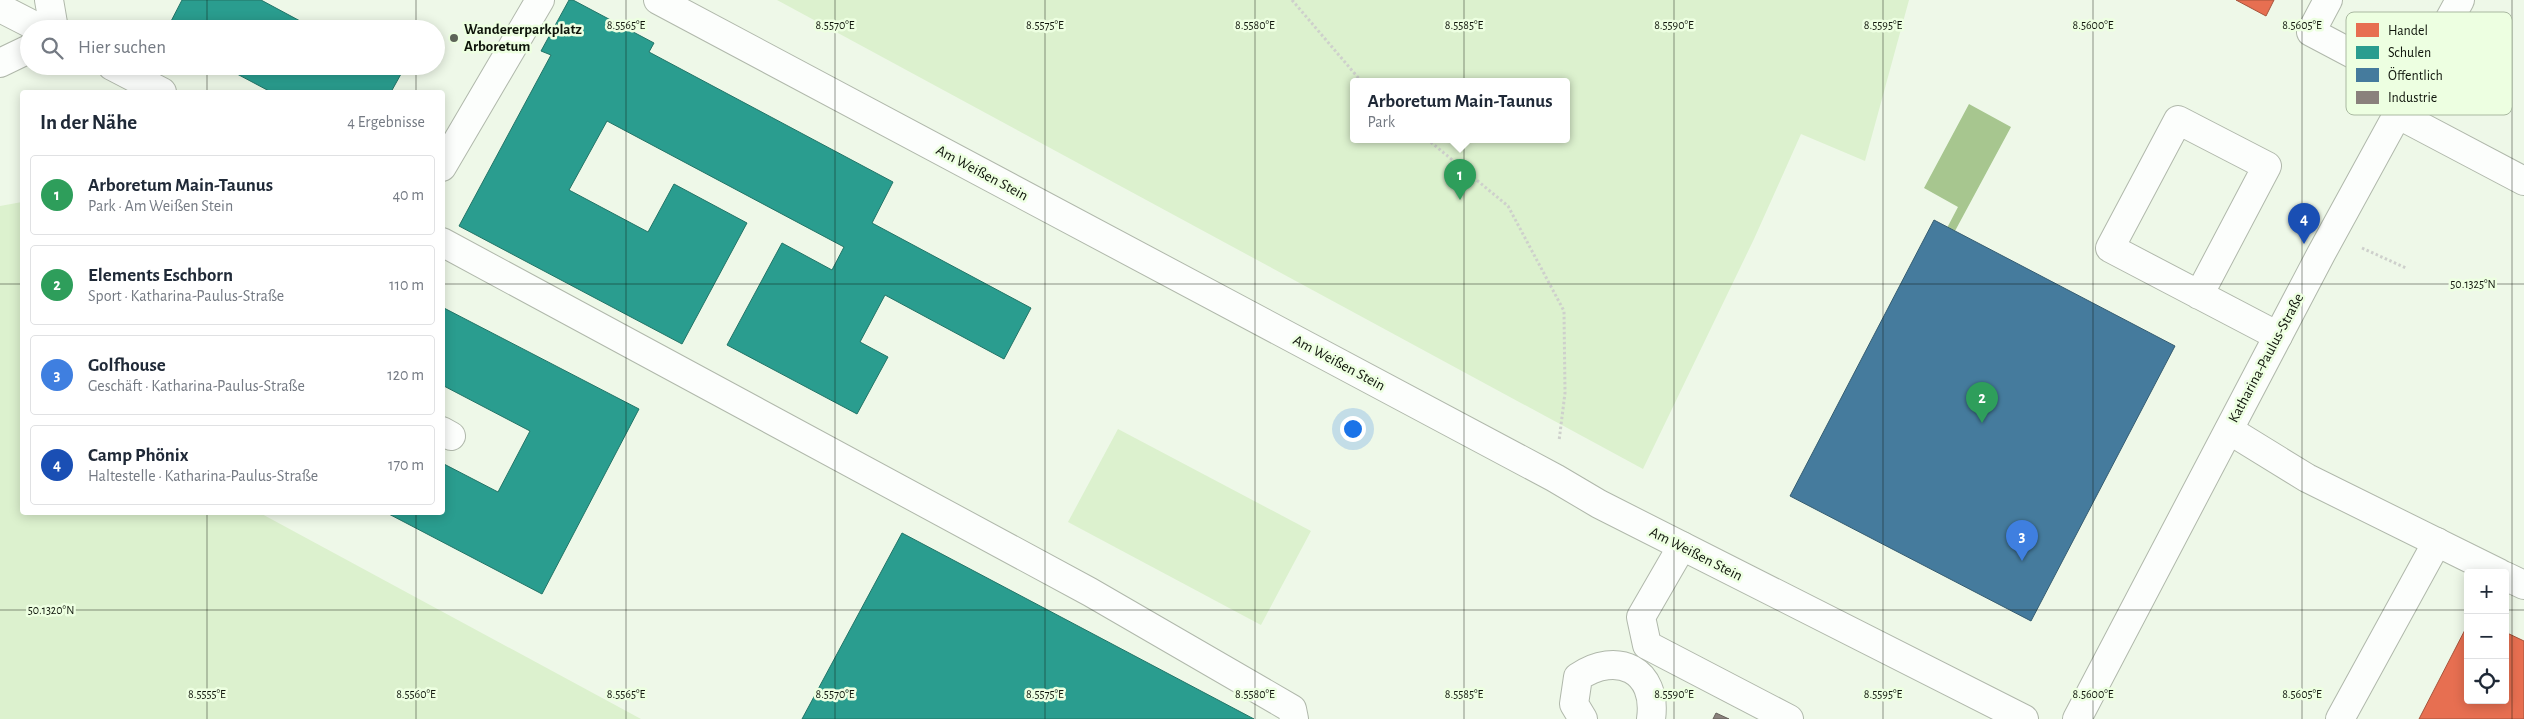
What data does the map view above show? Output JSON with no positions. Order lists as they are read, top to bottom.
{
  "streets": {
    "street": ["Am Weißen Stein", "Katharina-Paulus-Straße"]
  },
  "places": ["Wandererparkplatz Arboretum"],
  "legend": [
    "Handel",
    "Schulen",
    "Öffentlich",
    "Industrie"
  ],
  "page": {
    "search": "Hier suchen",
    "popup": ["Arboretum Main-Taunus", "Park"],
    "heading": ["In der Nähe", "4 Ergebnisse"],
    "list": [
      {
        "mark": "1",
        "name": "Arboretum Main-Taunus",
        "note": "Park · Am Weißen Stein",
        "value": "40 m"
      },
      {
        "mark": "2",
        "name": "Elements Eschborn",
        "note": "Sport · Katharina-Paulus-Straße",
        "value": "110 m"
      },
      {
        "mark": "3",
        "name": "Golfhouse",
        "note": "Geschäft · Katharina-Paulus-Straße",
        "value": "120 m"
      },
      {
        "mark": "4",
        "name": "Camp Phönix",
        "note": "Haltestelle · Katharina-Paulus-Straße",
        "value": "170 m"
      }
    ],
    "pins": [
      "1",
      "4",
      "2",
      "3"
    ],
    "map_buttons": ["+", "−"]
  },
  "coordinates": [
    "8.5565°E",
    "8.5570°E",
    "8.5575°E",
    "8.5580°E",
    "8.5585°E",
    "8.5590°E",
    "8.5595°E",
    "8.5600°E",
    "8.5605°E",
    "50.1325°N",
    "50.1320°N",
    "8.5555°E",
    "8.5560°E"
  ]
}
